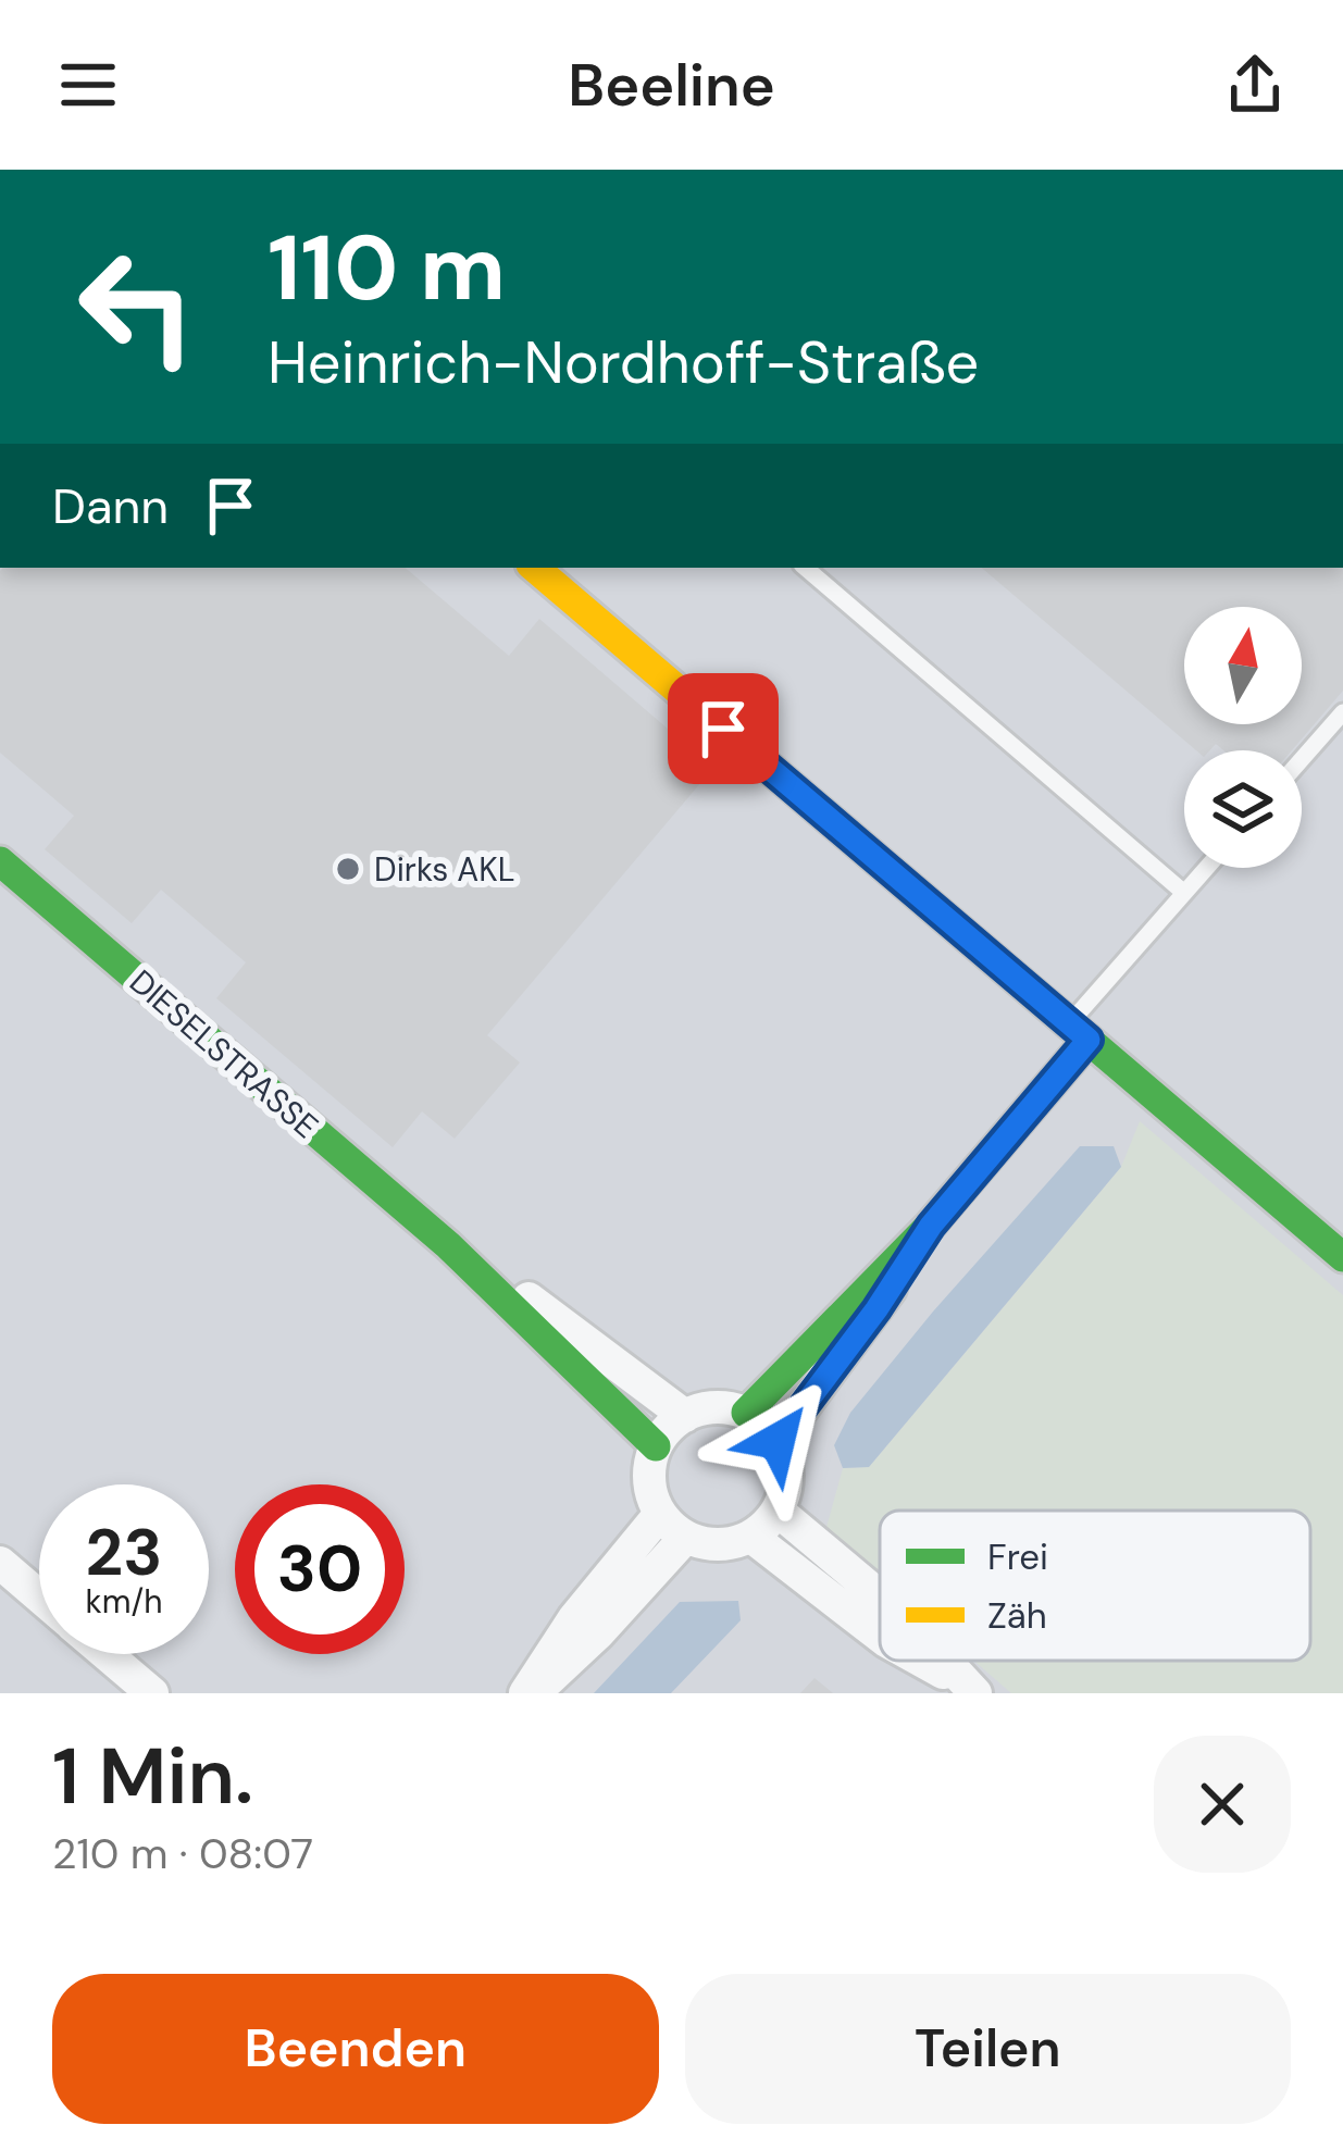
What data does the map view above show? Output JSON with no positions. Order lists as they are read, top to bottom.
{
  "streets": {
    "street": ["DIESELSTRASSE"]
  },
  "places": ["Dirks AKL"],
  "legend": ["Frei", "Zäh"],
  "north": "top",
  "page": {
    "header": "Beeline",
    "turn": ["110 m", "Heinrich-Nordhoff-Straße"],
    "then": "Dann",
    "speed": "23 km/h",
    "limit": "30",
    "heading": ["1 Min.", "210 m · 08:07"],
    "buttons": ["Beenden", "Teilen"]
  }
}
